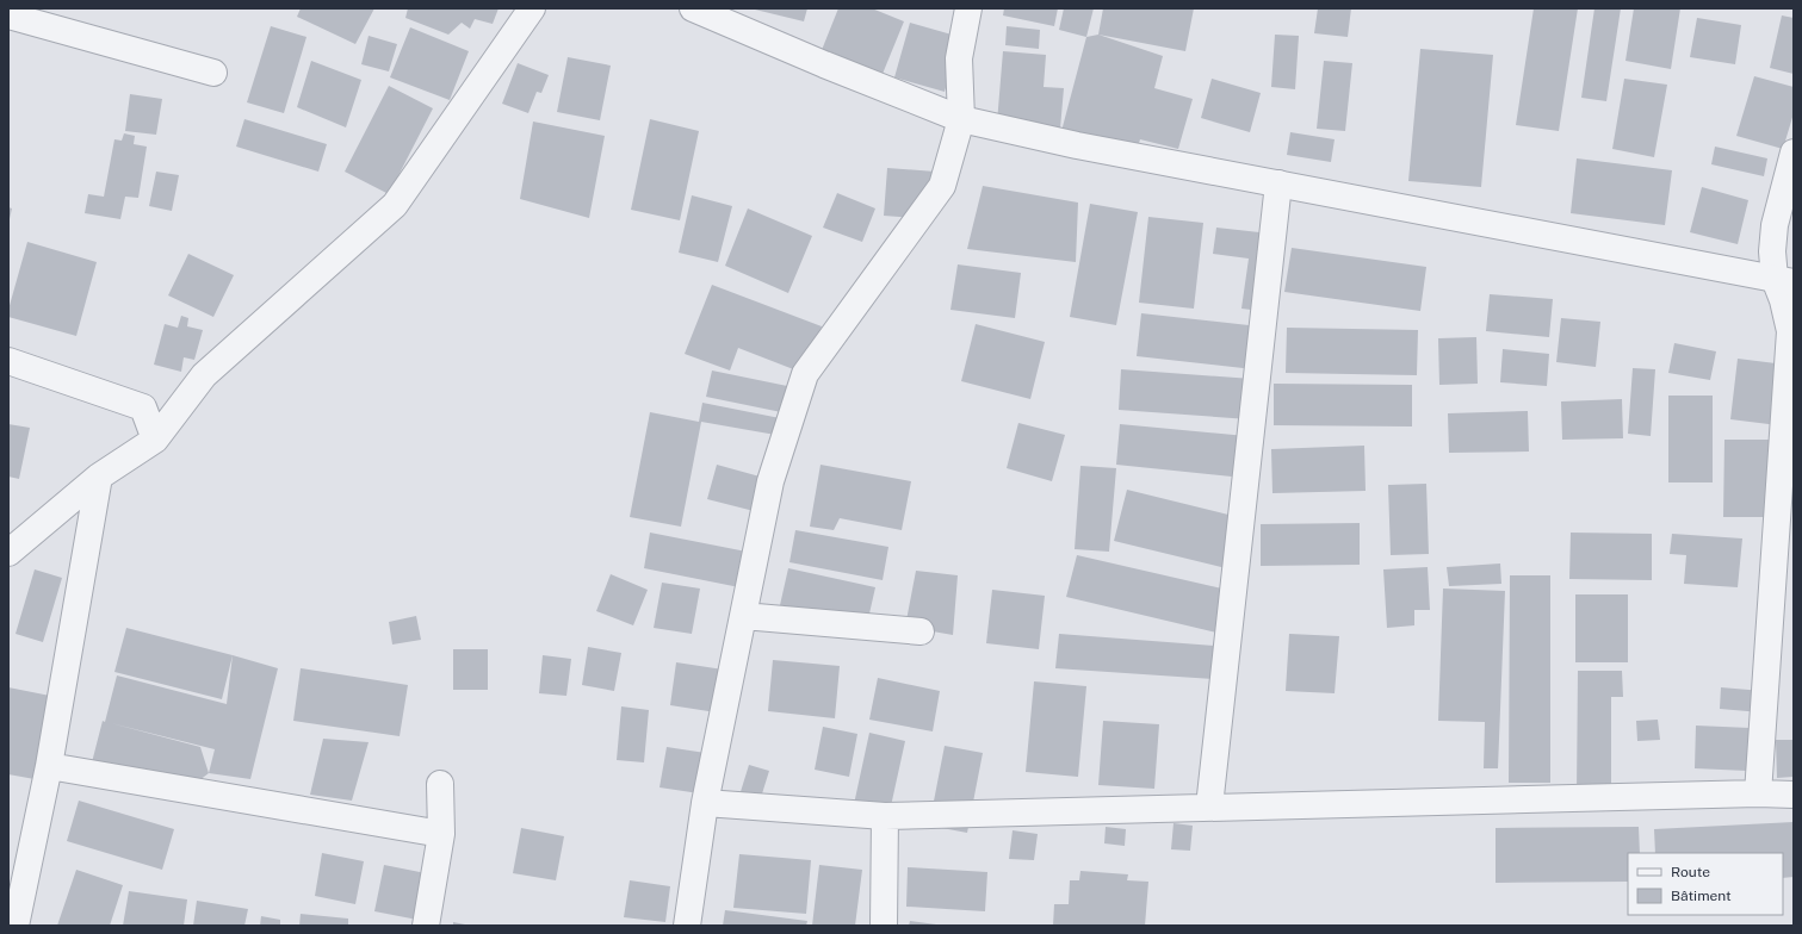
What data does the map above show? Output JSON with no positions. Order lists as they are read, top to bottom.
{
  "legend": ["Route", "Bâtiment"]
}
